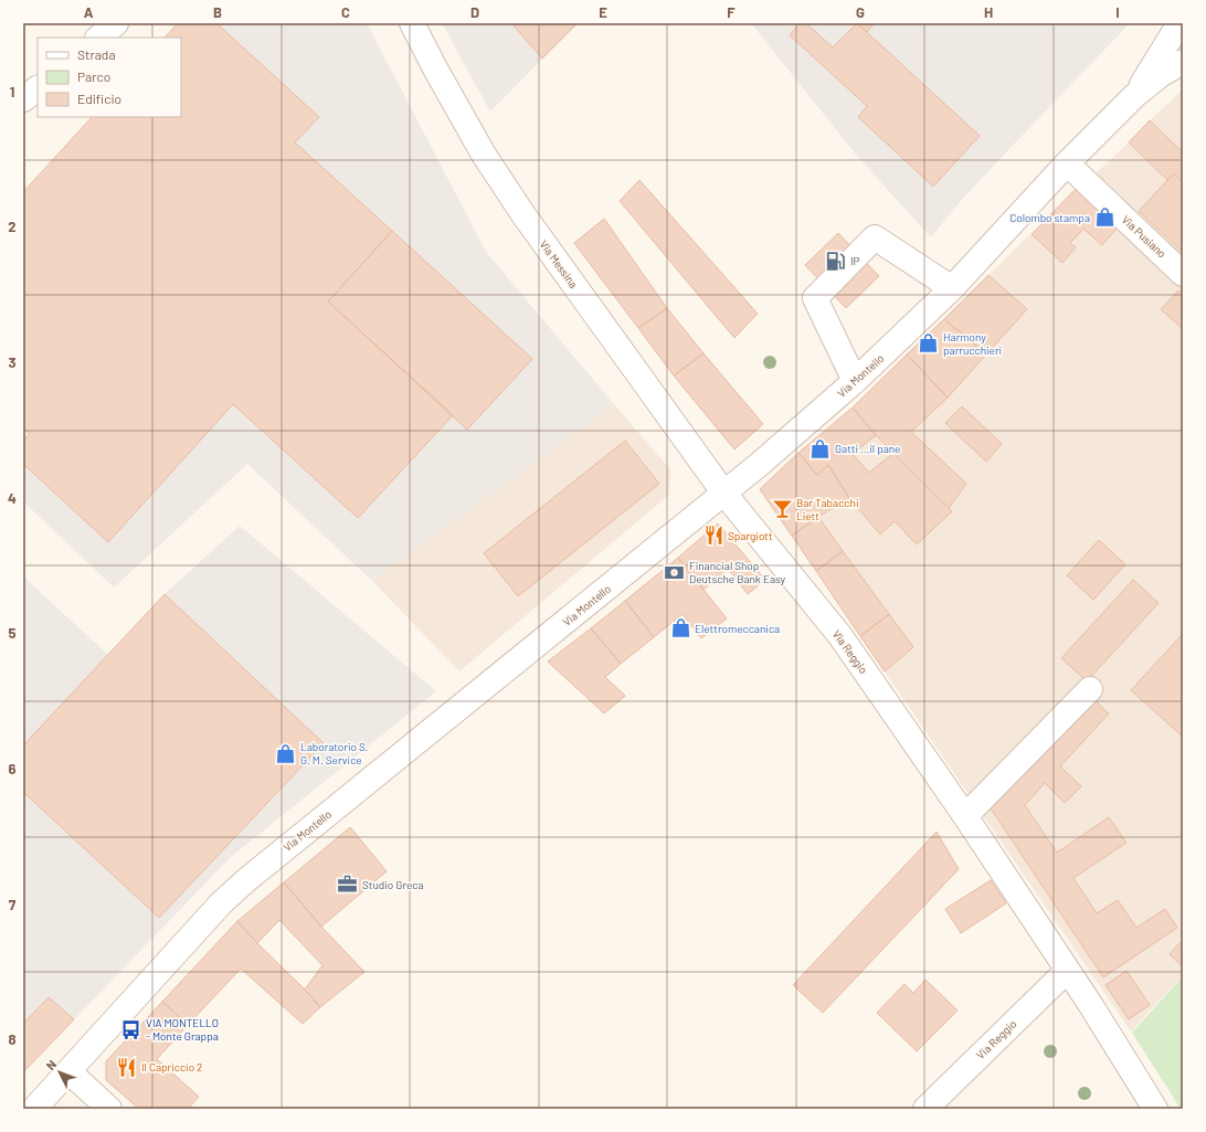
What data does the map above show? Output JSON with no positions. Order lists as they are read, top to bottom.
{
  "streets": {
    "street": [
      "Via Pusiano",
      "Via Messina",
      "Via Montello",
      "Via Reggio"
    ]
  },
  "crossings": [
    ["Via Pusiano", "Via Montello"],
    ["Via Messina", "Via Montello"],
    ["Via Messina", "Via Reggio"],
    ["Via Montello", "Via Reggio"]
  ],
  "places": {
    "shop": [
      "Colombo stampa",
      "Harmony parrucchieri",
      "Gatti ...il pane",
      "Elettromeccanica",
      "Laboratorio S. G. M. Service"
    ],
    "fuel station": ["IP"],
    "bar": ["Bar Tabacchi Liett"],
    "restaurant": ["Spargiott", "Il Capriccio 2"],
    "bank": ["Financial Shop Deutsche Bank Easy"],
    "office": ["Studio Greca"],
    "bus stop": ["VIA MONTELLO ‐ Monte Grappa"]
  },
  "legend": ["Strada", "Parco", "Edificio"],
  "north": "top left",
  "grid": {
    "columns": [
      "A",
      "B",
      "C",
      "D",
      "E",
      "F",
      "G",
      "H",
      "I"
    ],
    "rows": [
      "1",
      "2",
      "3",
      "4",
      "5",
      "6",
      "7",
      "8"
    ]
  }
}
